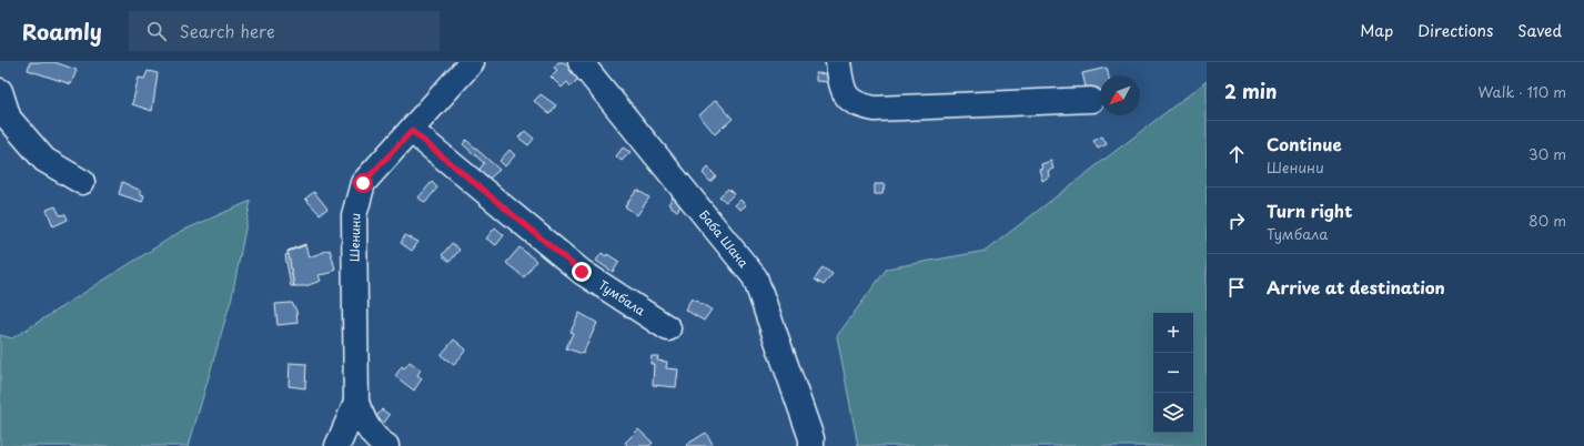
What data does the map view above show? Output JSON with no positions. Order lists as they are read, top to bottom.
{
  "streets": {
    "lane": ["Шенини", "Баба Шана", "Тумбала"]
  },
  "crossings": [
    ["Шенини", "Тумбала"]
  ],
  "north": "bottom left",
  "page": {
    "header": "Roamly",
    "search": "Search here",
    "nav": ["Map", "Directions", "Saved"],
    "heading": ["2 min", "Walk · 110 m"],
    "list": [
      ["Continue", "Шенини", "30 m"],
      ["Turn right", "Тумбала", "80 m"],
      "Arrive at destination"
    ],
    "map_buttons": ["+", "−"]
  }
}
